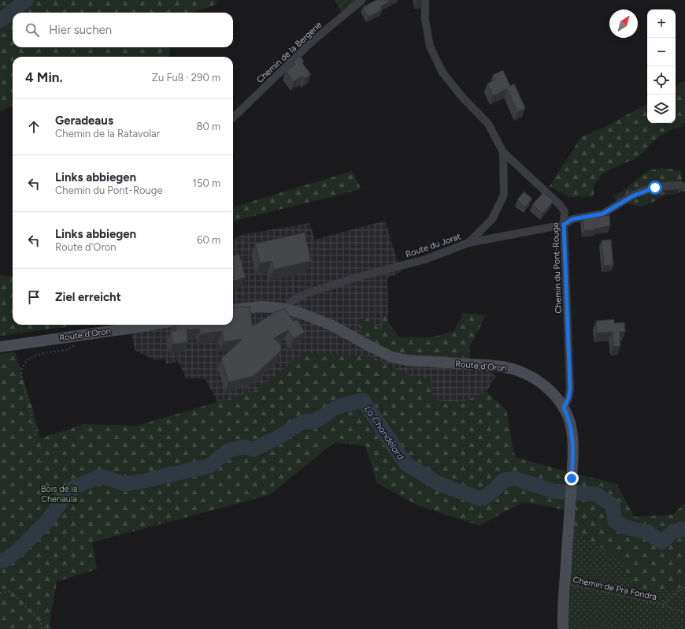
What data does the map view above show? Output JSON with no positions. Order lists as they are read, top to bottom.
{
  "streets": {
    "main road": ["Route d'Oron"],
    "street": ["Chemin de la Bergerie", "Route du Jorat", "Chemin du Pont-Rouge"],
    "path": ["Chemin de Pra Fondra"]
  },
  "crossings": [
    ["Route du Jorat", "Chemin du Pont-Rouge"],
    ["Route du Jorat", "Route d'Oron"],
    ["Chemin du Pont-Rouge", "Route d'Oron"],
    ["Route d'Oron", "Chemin de Pra Fondra"]
  ],
  "water": ["La Chandelard"],
  "parks": ["Bois de la Chenaula"],
  "north": "top right",
  "page": {
    "map_buttons": ["+", "−"],
    "search": "Hier suchen",
    "heading": ["4 Min.", "Zu Fuß · 290 m"],
    "list": [
      ["Geradeaus", "Chemin de la Ratavolar", "80 m"],
      ["Links abbiegen", "Chemin du Pont-Rouge", "150 m"],
      ["Links abbiegen", "Route d'Oron", "60 m"],
      "Ziel erreicht"
    ]
  }
}
